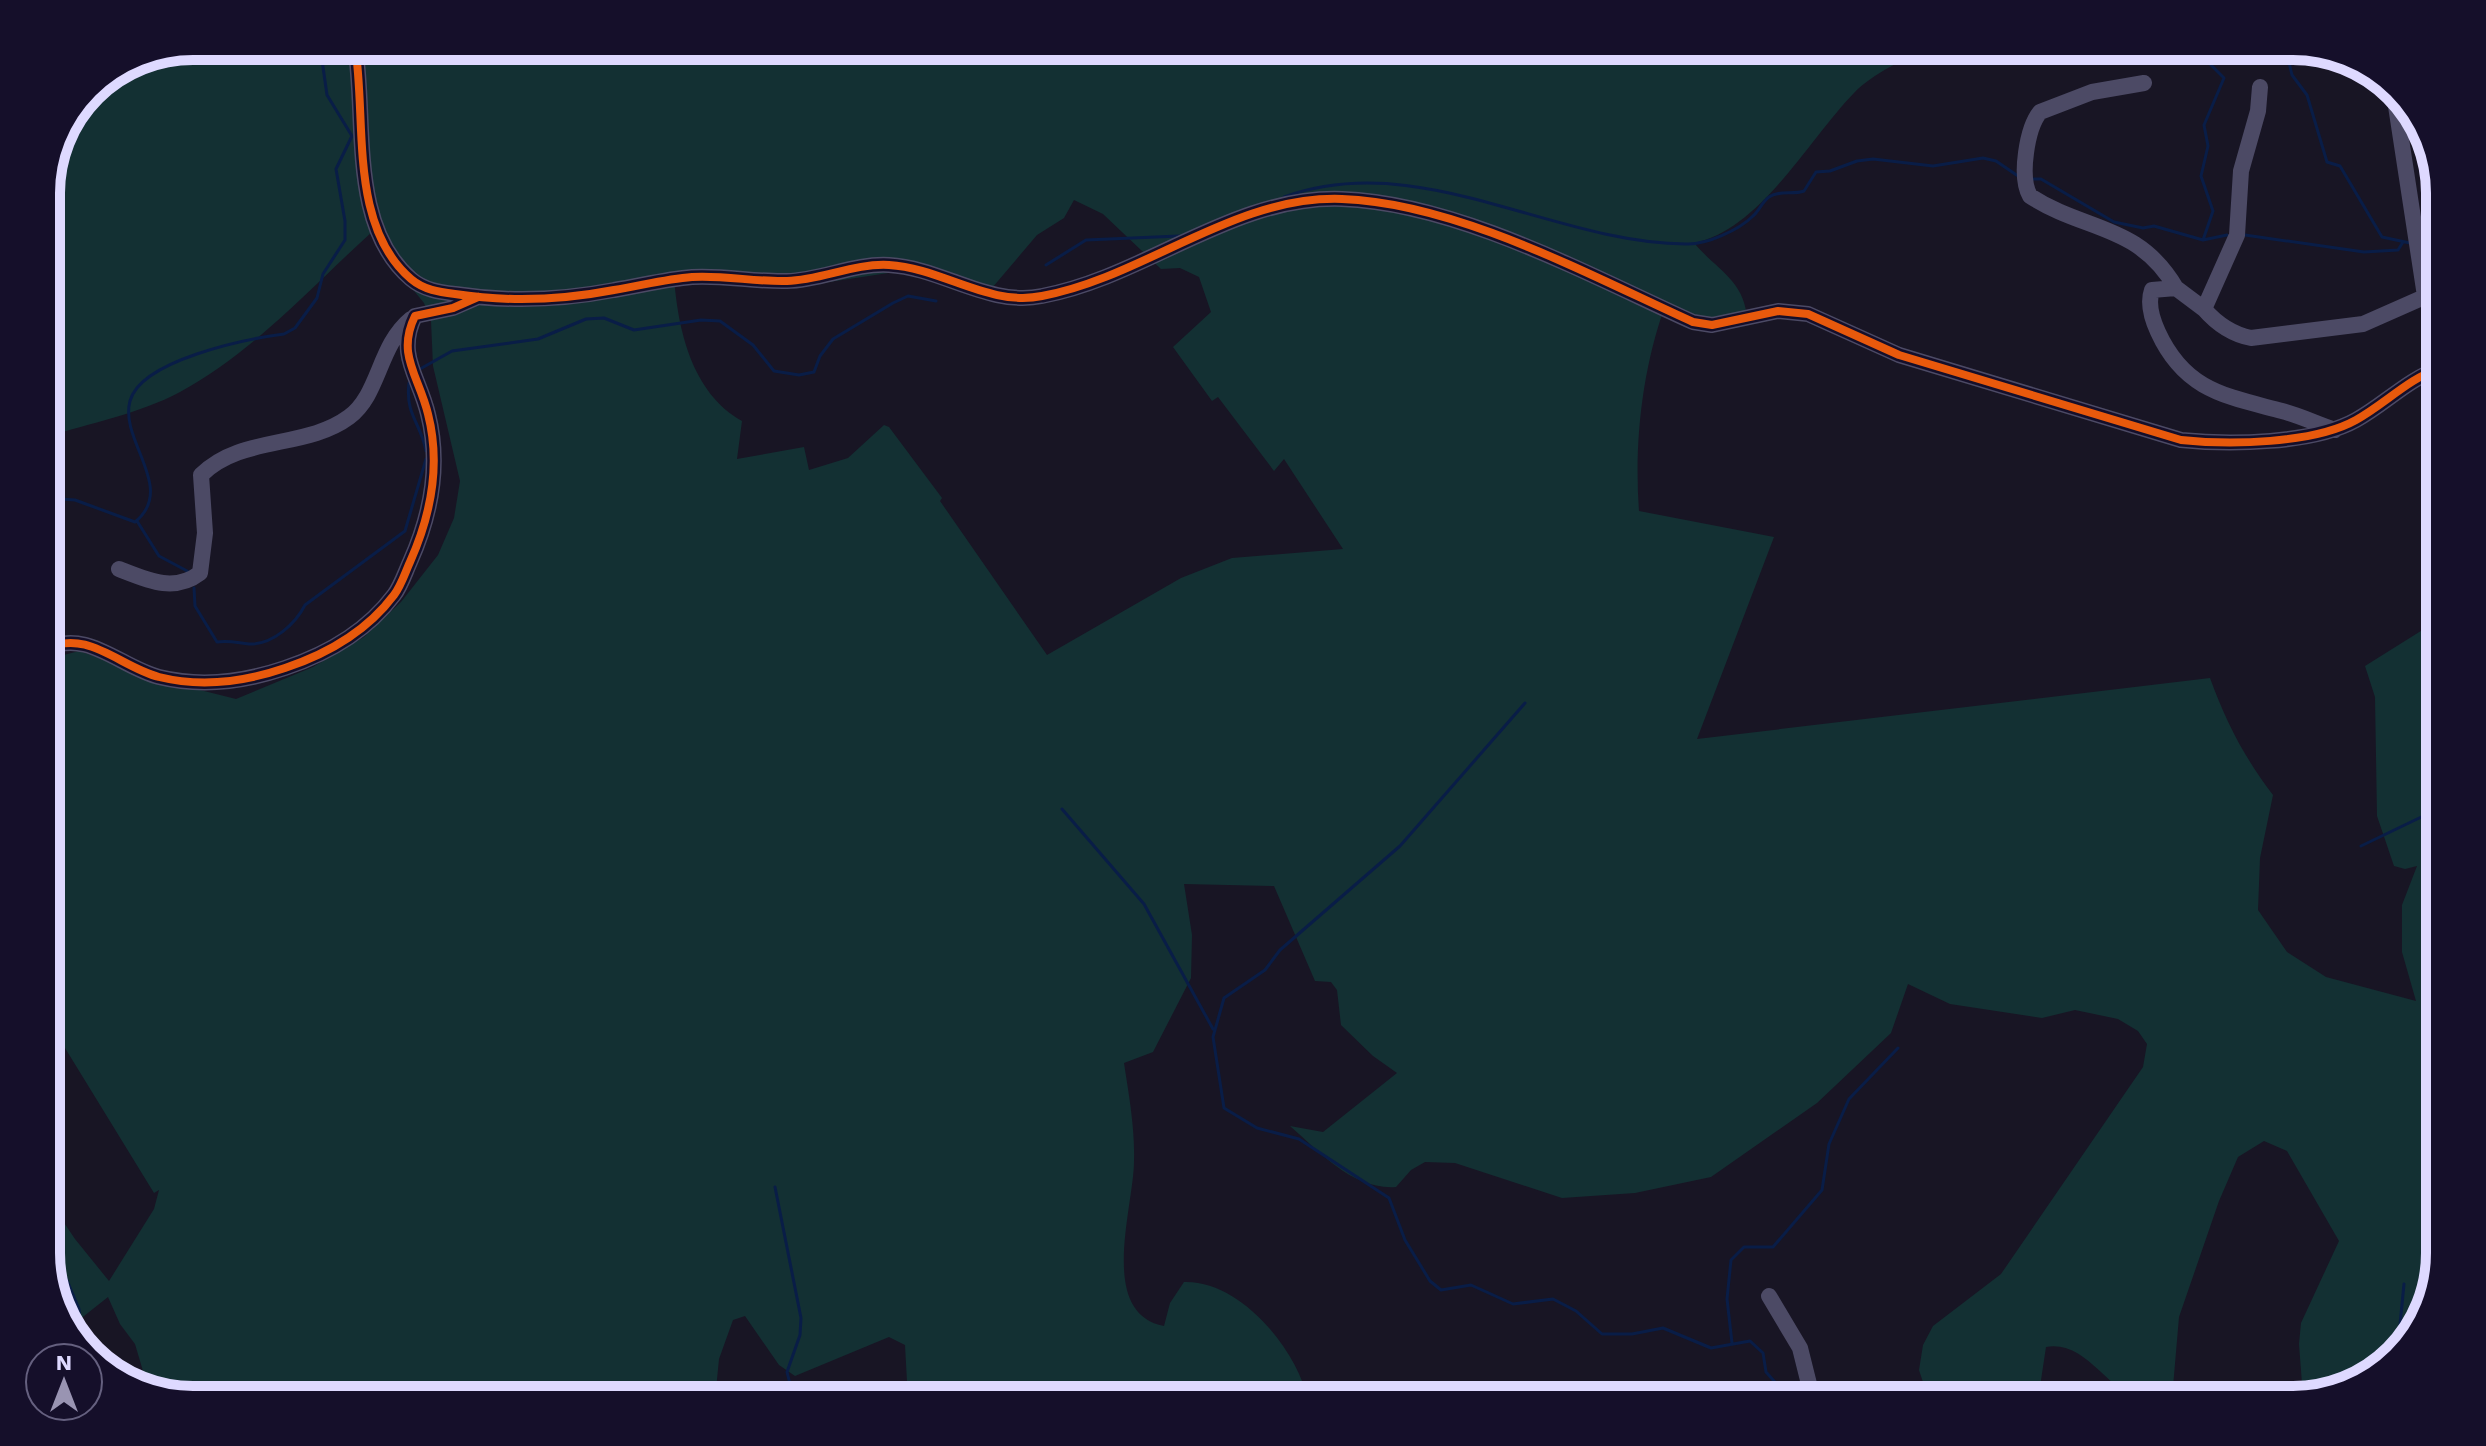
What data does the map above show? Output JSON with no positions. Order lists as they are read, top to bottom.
{
  "north": "top"
}
